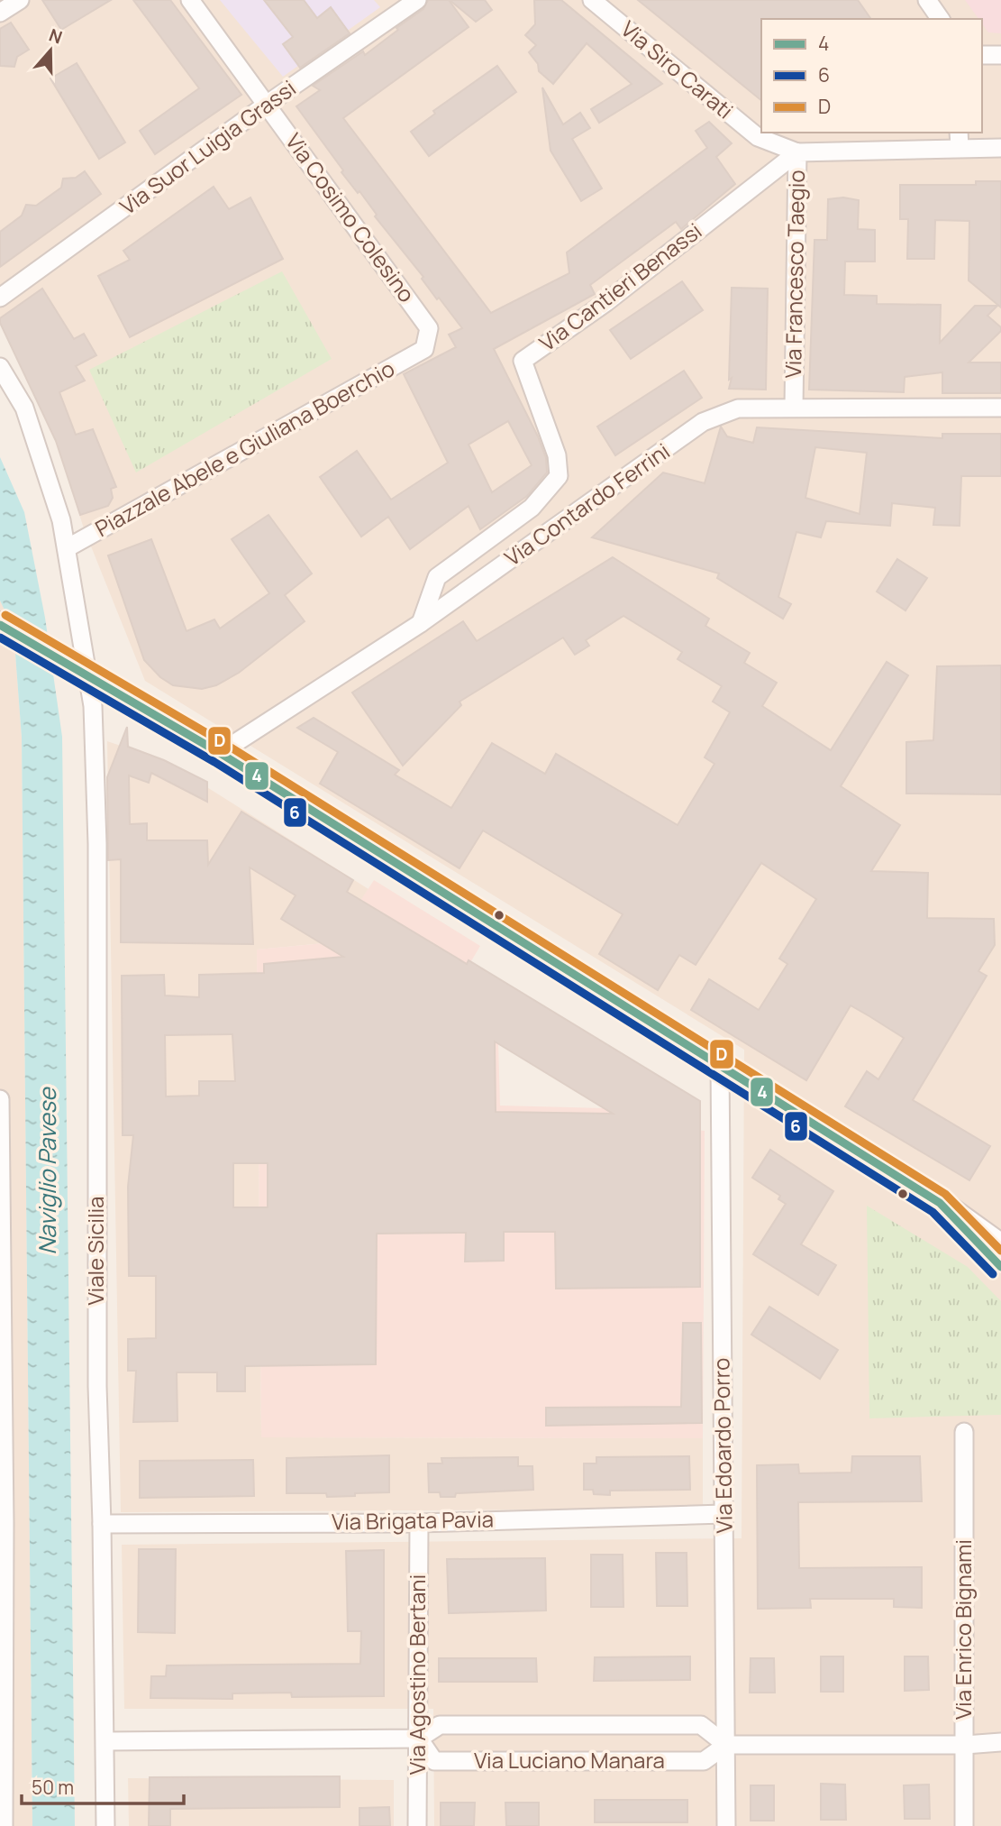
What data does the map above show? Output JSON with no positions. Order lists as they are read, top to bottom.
{
  "streets": {
    "street": [
      "Via Siro Carati",
      "Via Suor Luigia Grassi",
      "Via Cosimo Colesino",
      "Via Francesco Taegio",
      "Via Cantieri Benassi",
      "Piazzale Abele e Giuliana Boerchio",
      "Via Contardo Ferrini",
      "Viale Sicilia",
      "Via Edoardo Porro",
      "Via Brigata Pavia",
      "Via Enrico Bignami",
      "Via Agostino Bertani",
      "Via Luciano Manara"
    ]
  },
  "crossings": [
    ["Via Siro Carati", "Via Francesco Taegio"],
    ["Via Siro Carati", "Via Cantieri Benassi"],
    ["Via Suor Luigia Grassi", "Via Cosimo Colesino"],
    ["Via Cosimo Colesino", "Piazzale Abele e Giuliana Boerchio"],
    ["Via Francesco Taegio", "Via Cantieri Benassi"],
    ["Via Francesco Taegio", "Via Contardo Ferrini"],
    ["Via Cantieri Benassi", "Via Contardo Ferrini"],
    ["Piazzale Abele e Giuliana Boerchio", "Viale Sicilia"],
    ["Viale Sicilia", "Via Brigata Pavia"],
    ["Viale Sicilia", "Via Luciano Manara"],
    ["Via Edoardo Porro", "Via Brigata Pavia"],
    ["Via Edoardo Porro", "Via Luciano Manara"],
    ["Via Brigata Pavia", "Via Agostino Bertani"],
    ["Via Agostino Bertani", "Via Luciano Manara"]
  ],
  "water": ["Naviglio Pavese"],
  "lines": ["transit line D", "transit line 4", "transit line 6"],
  "legend": ["4", "6", "D"],
  "scale_bar": "50 m",
  "north": "top"
}
